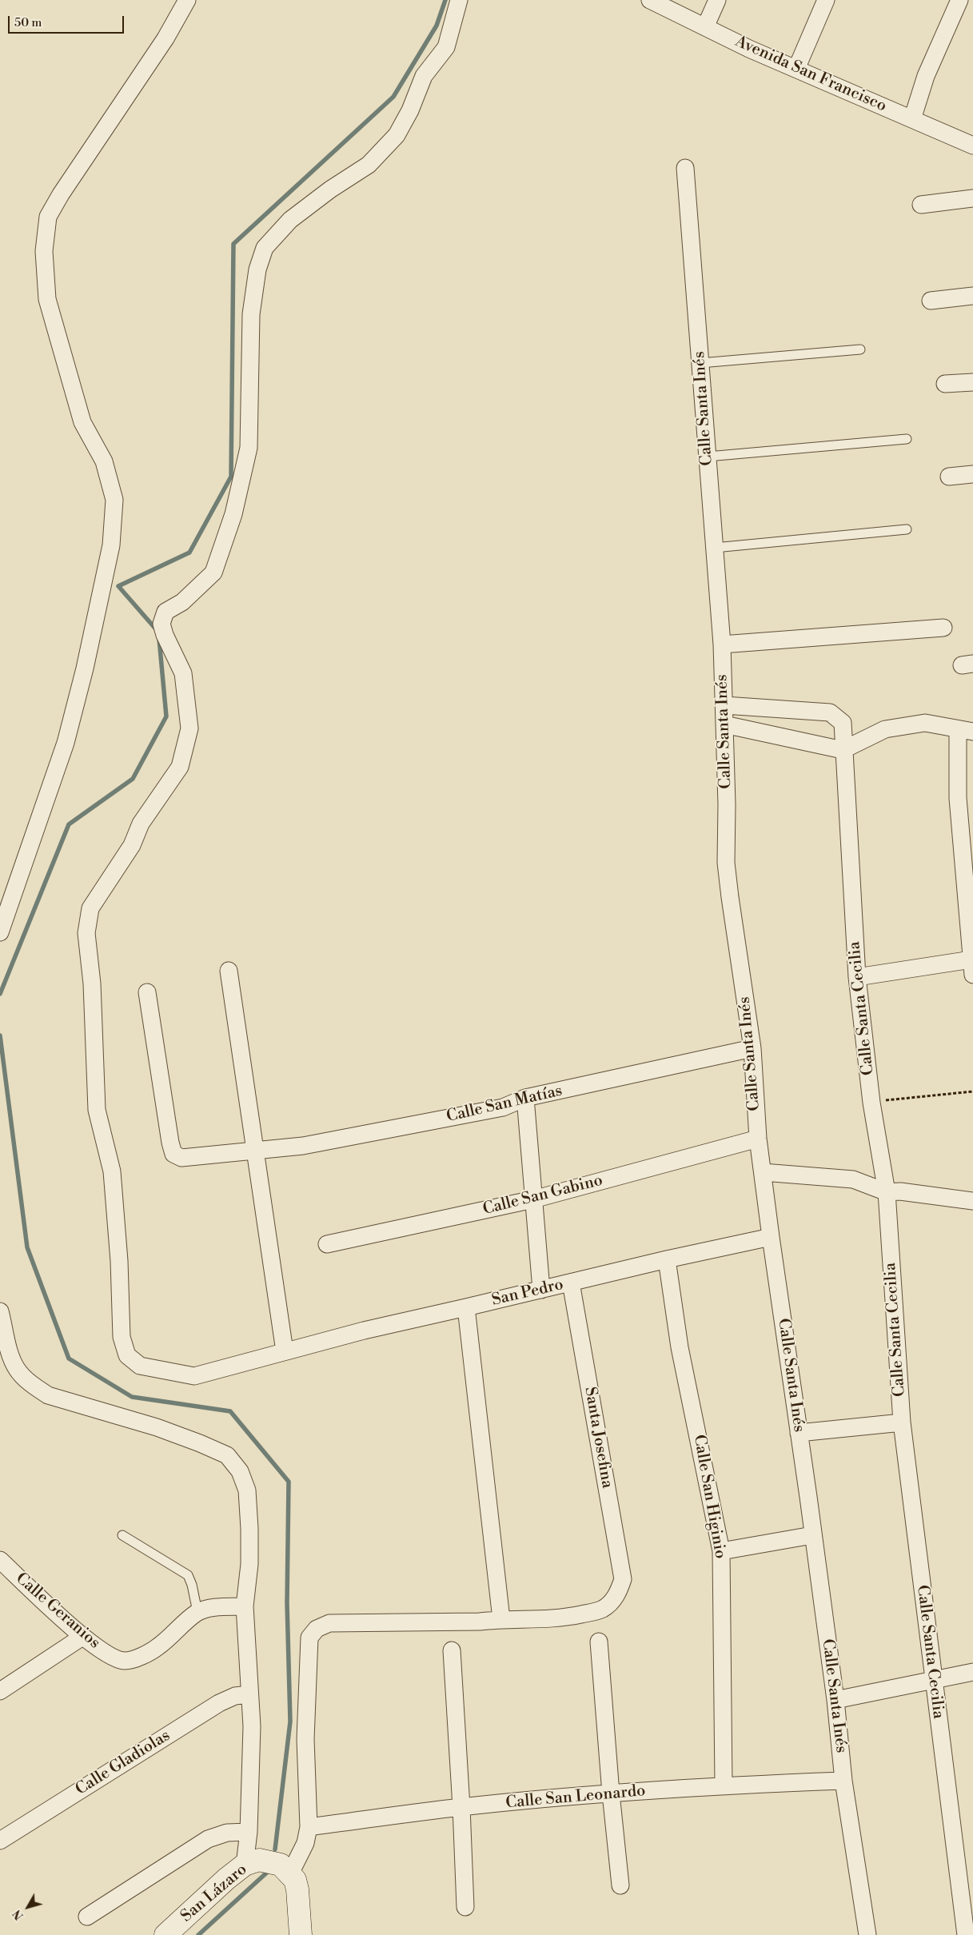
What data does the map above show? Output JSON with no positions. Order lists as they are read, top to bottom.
{
  "streets": {
    "main road": ["San Lázaro"],
    "street": [
      "Avenida San Francisco",
      "Calle Santa Inés",
      "Calle Santa Cecilia",
      "Calle San Matías",
      "Calle San Gabino",
      "San Pedro",
      "Santa Josefina",
      "Calle San Higinio",
      "Calle Geranios",
      "Calle Gladiolas",
      "Calle San Leonardo"
    ]
  },
  "crossings": [
    ["Calle Santa Inés", "Calle Santa Cecilia"],
    ["Calle Santa Inés", "Calle San Matías"],
    ["Calle Santa Inés", "Calle San Gabino"],
    ["Calle Santa Inés", "San Pedro"],
    ["Calle Santa Inés", "Calle San Leonardo"],
    ["San Pedro", "Santa Josefina"],
    ["San Pedro", "Calle San Higinio"],
    ["Calle San Higinio", "Calle San Leonardo"]
  ],
  "scale_bar": "50 m",
  "north": "bottom left"
}
